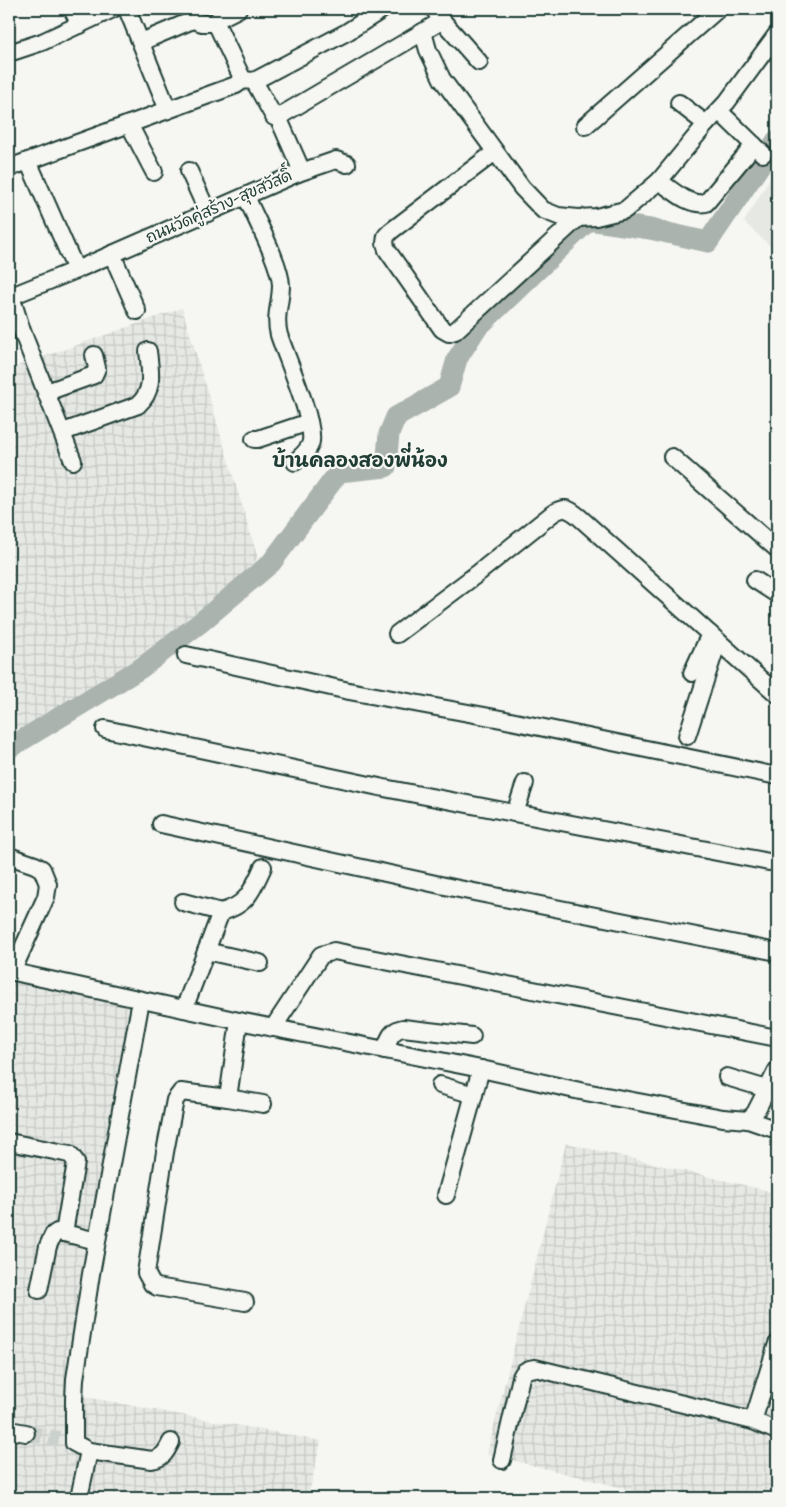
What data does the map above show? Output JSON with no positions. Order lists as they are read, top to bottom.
{
  "streets": {
    "street": ["ถนนวัดคู่สร้าง-สุขสวัสดิ์"]
  },
  "districts": ["บ้านคลองสองพี่น้อง"]
}
